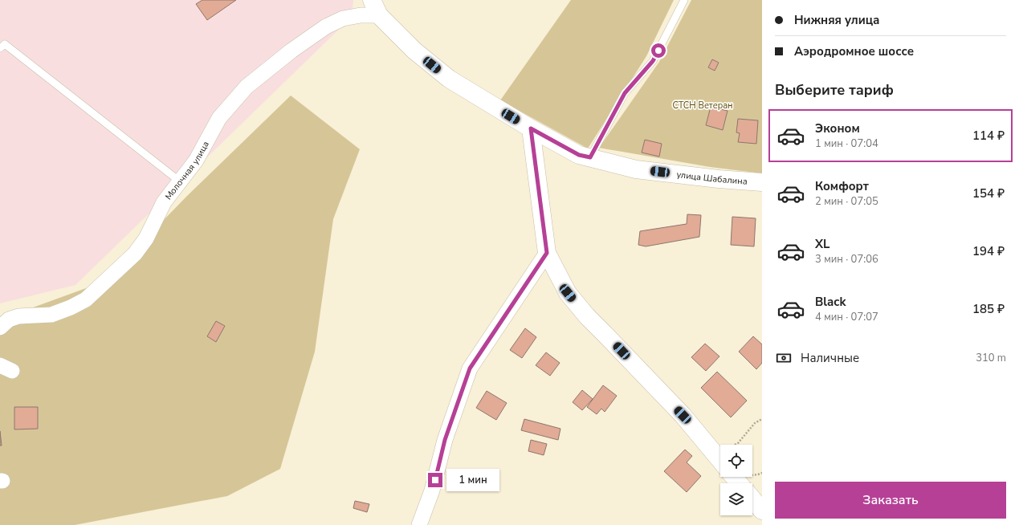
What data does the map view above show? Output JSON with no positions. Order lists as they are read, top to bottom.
{
  "streets": {
    "street": ["Молочная улица", "улица Шабалина"]
  },
  "crossings": [
    ["Молочная улица", "улица Шабалина"]
  ],
  "parks": ["СТСН Ветеран"],
  "page": {
    "banner": ["Нижняя улица", "Аэродромное шоссе"],
    "heading": "Выберите тариф",
    "list": [
      {
        "name": "Эконом",
        "note": "1 мин · 07:04",
        "value": "114 ₽"
      },
      {
        "name": "Комфорт",
        "note": "2 мин · 07:05",
        "value": "154 ₽"
      },
      {
        "name": "XL",
        "note": "3 мин · 07:06",
        "value": "194 ₽"
      },
      {
        "name": "Black",
        "note": "4 мин · 07:07",
        "value": "185 ₽"
      }
    ],
    "pay": ["Наличные", "310 m"],
    "bubble": "1 мин",
    "buttons": "Заказать"
  }
}
